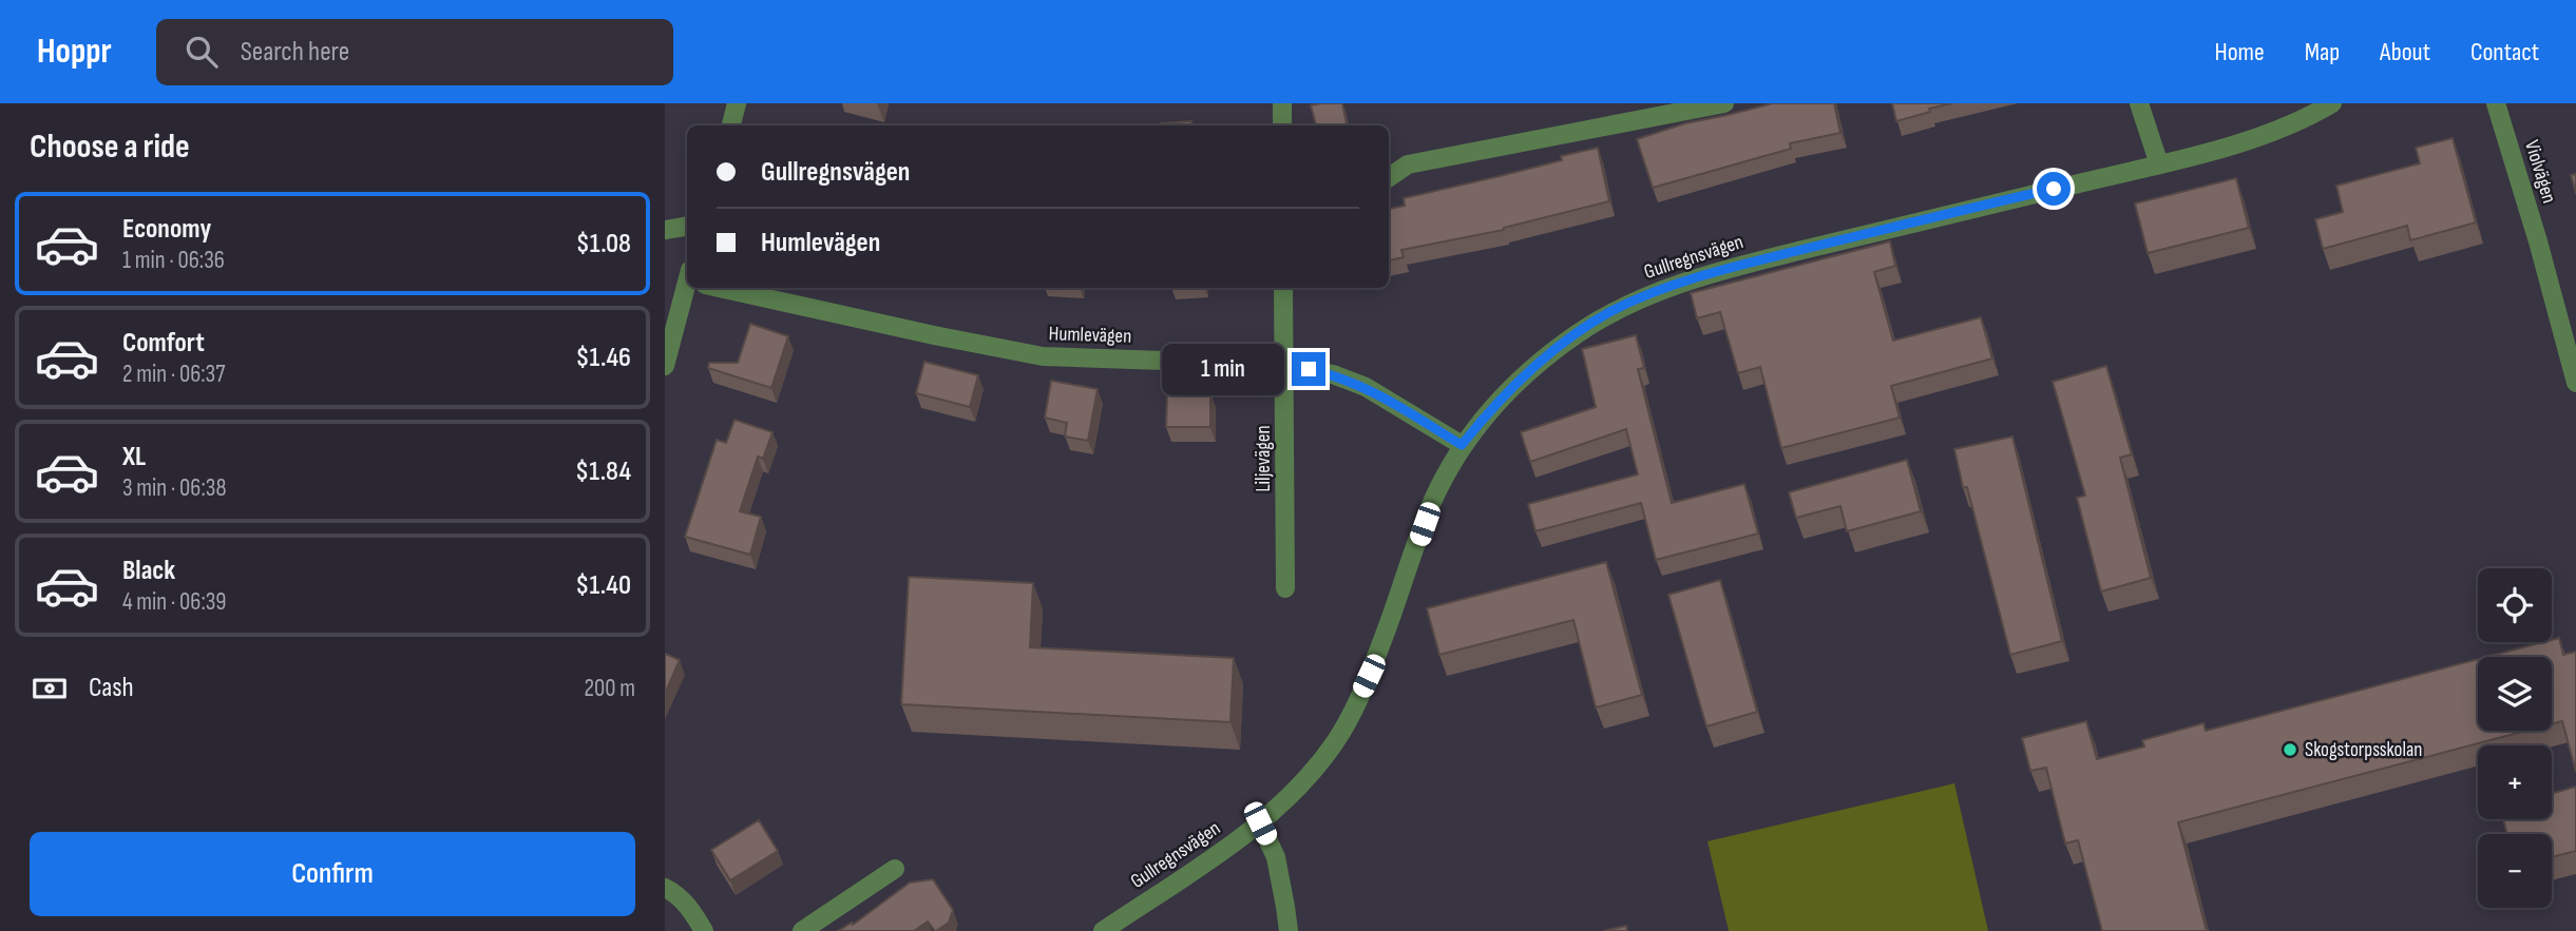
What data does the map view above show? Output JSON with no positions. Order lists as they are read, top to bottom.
{
  "streets": {
    "street": [
      "Violvägen",
      "Gullregnsvägen",
      "Humlevägen",
      "Liljevägen"
    ]
  },
  "crossings": [
    ["Gullregnsvägen", "Humlevägen"],
    ["Humlevägen", "Liljevägen"]
  ],
  "places": ["Skogstorpsskolan"],
  "page": {
    "header": "Hoppr",
    "search": "Search here",
    "nav": [
      "Home",
      "Map",
      "About",
      "Contact"
    ],
    "heading": "Choose a ride",
    "banner": ["Gullregnsvägen", "Humlevägen"],
    "list": [
      {
        "name": "Economy",
        "note": "1 min · 06:36",
        "value": "$1.08"
      },
      {
        "name": "Comfort",
        "note": "2 min · 06:37",
        "value": "$1.46"
      },
      {
        "name": "XL",
        "note": "3 min · 06:38",
        "value": "$1.84"
      },
      {
        "name": "Black",
        "note": "4 min · 06:39",
        "value": "$1.40"
      }
    ],
    "bubble": "1 min",
    "map_buttons": ["+", "−"],
    "pay": ["Cash", "200 m"],
    "buttons": "Confirm"
  }
}
